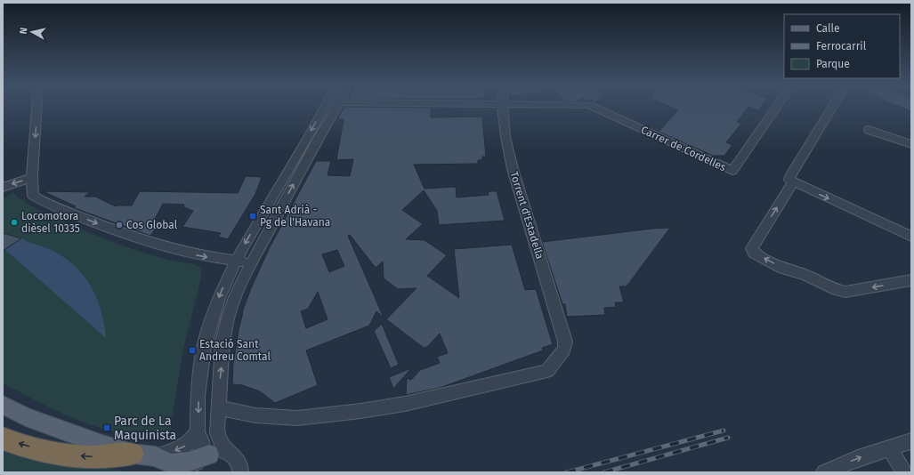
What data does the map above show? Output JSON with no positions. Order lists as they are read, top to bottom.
{
  "streets": {
    "street": ["Carrer de Cordelles", "Torrent d'Estadella"]
  },
  "places": {
    "transit": ["Sant Adrià - Pg de l'Havana", "Estació Sant Andreu Comtal", "Parc de La Maquinista"],
    "other": ["Locomotora dièsel 10335", "Cos Global"]
  },
  "legend": ["Calle", "Ferrocarril", "Parque"],
  "north": "left"
}
